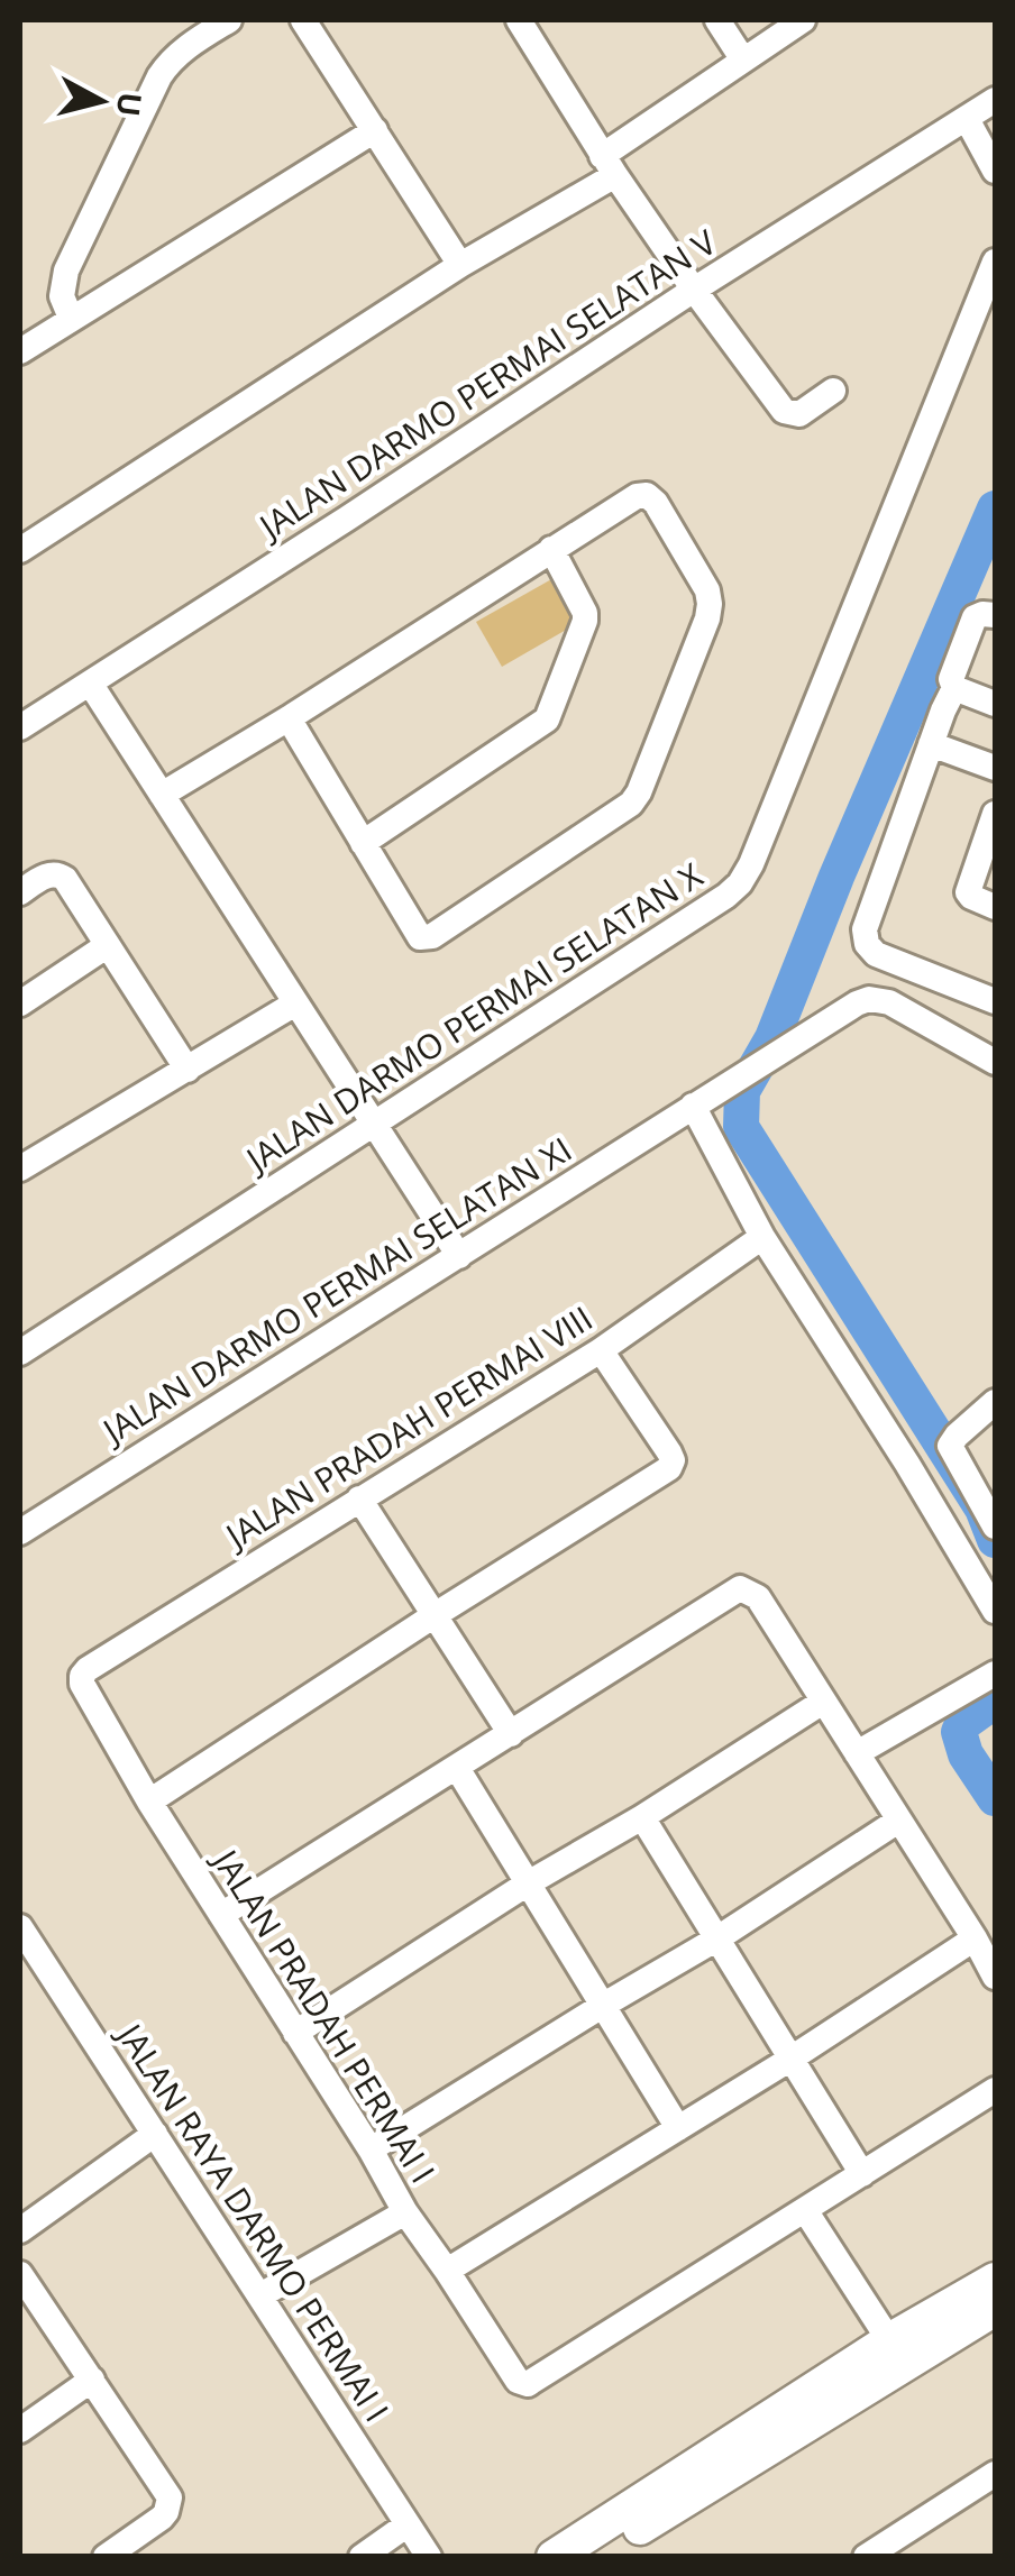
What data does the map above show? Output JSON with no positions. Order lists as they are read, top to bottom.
{
  "streets": {
    "street": [
      "JALAN DARMO PERMAI SELATAN V",
      "JALAN DARMO PERMAI SELATAN X",
      "JALAN DARMO PERMAI SELATAN XI",
      "JALAN PRADAH PERMAI VIII",
      "JALAN PRADAH PERMAI I",
      "JALAN RAYA DARMO PERMAI I"
    ]
  },
  "crossings": [
    ["JALAN PRADAH PERMAI VIII", "JALAN PRADAH PERMAI I"]
  ],
  "north": "right"
}
